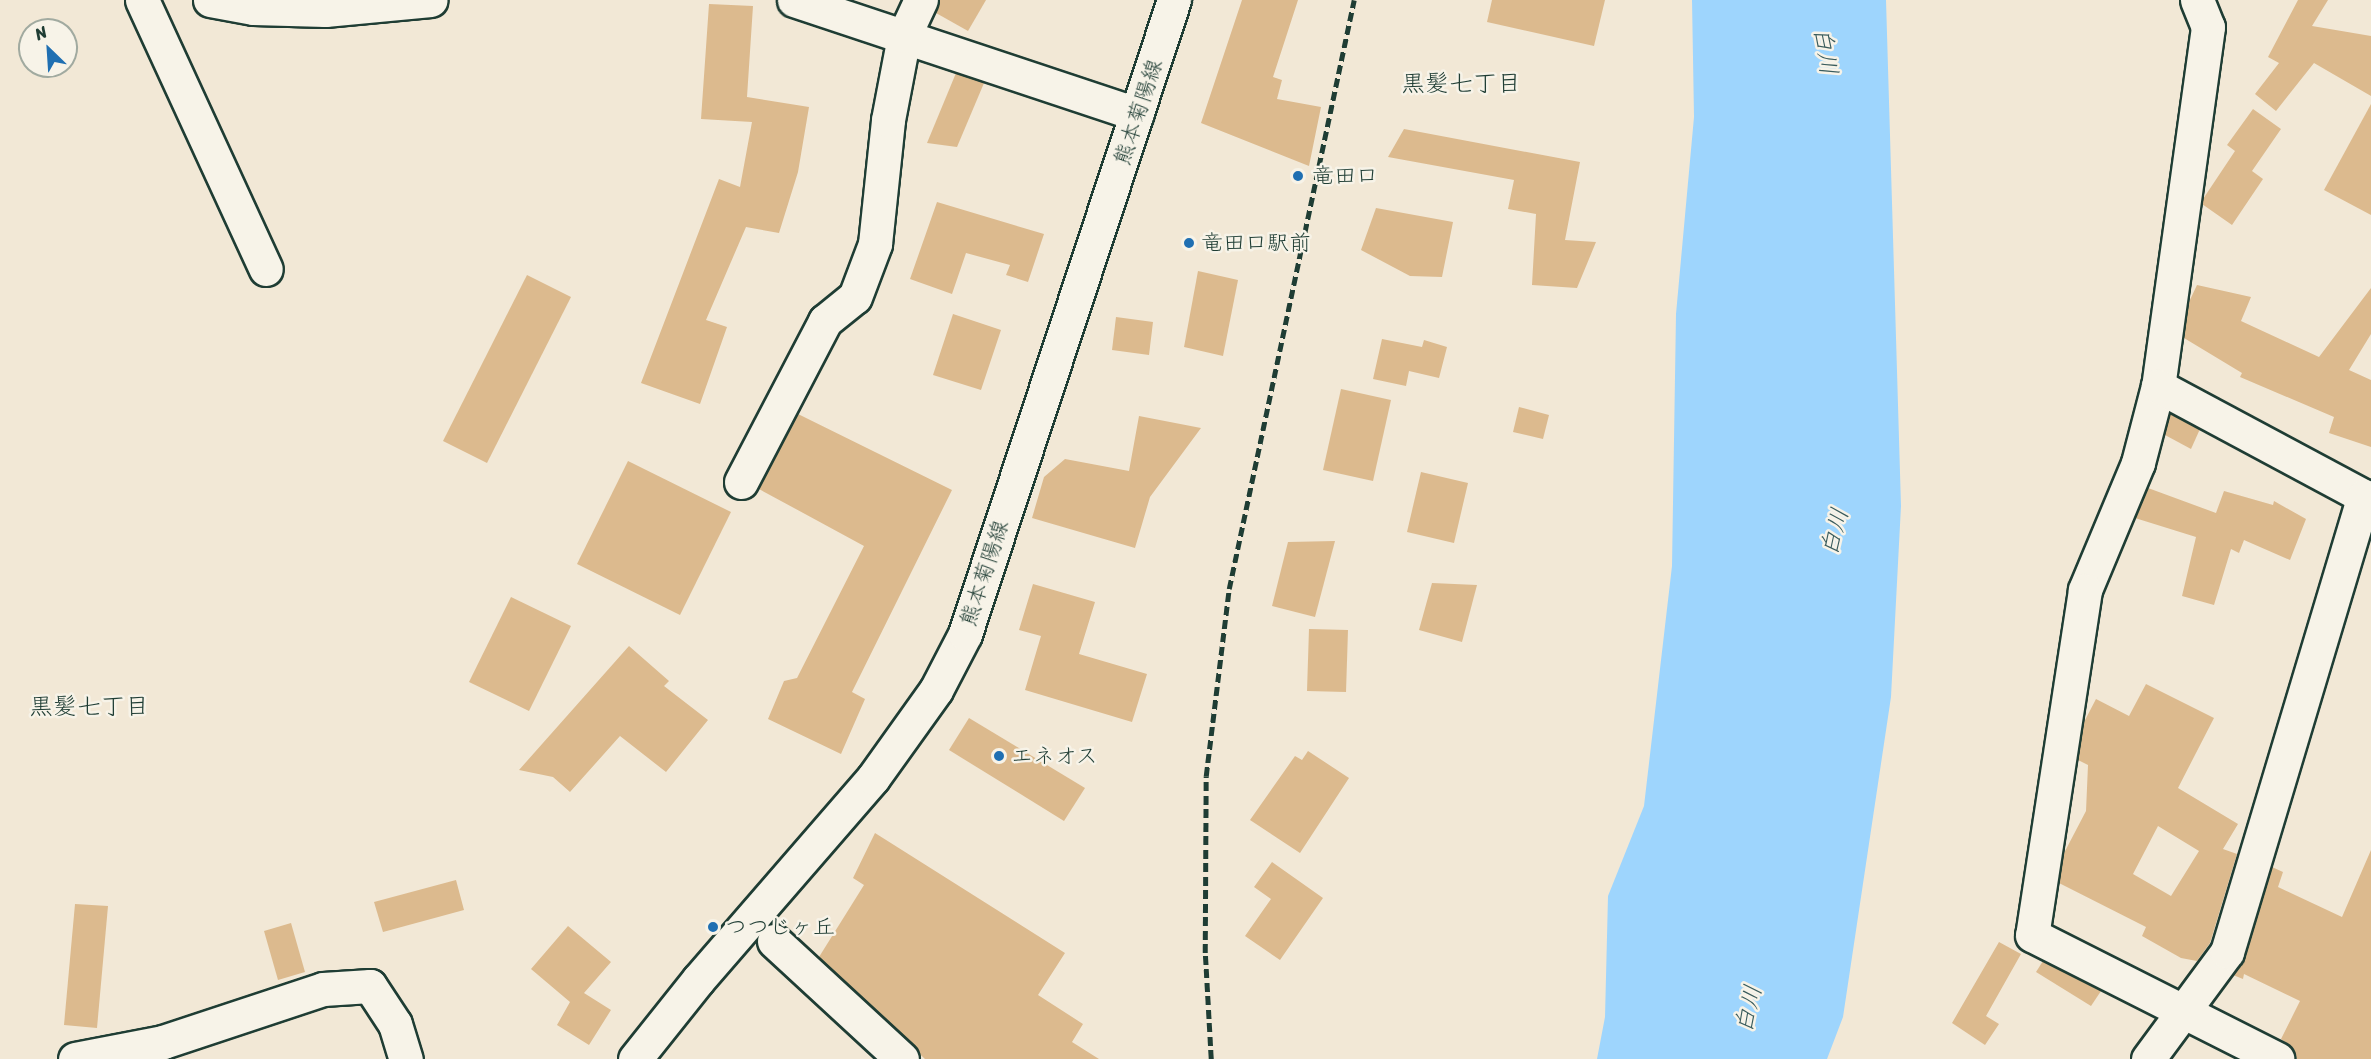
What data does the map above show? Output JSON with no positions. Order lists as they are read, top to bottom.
{
  "streets": {
    "street": ["熊本菊陽線"]
  },
  "districts": ["黒髪七丁目", "黒髪七丁目"],
  "water": ["白川"],
  "places": [
    "竜田口",
    "竜田口駅前",
    "エネオス",
    "つつじヶ丘"
  ],
  "north": "top left"
}
